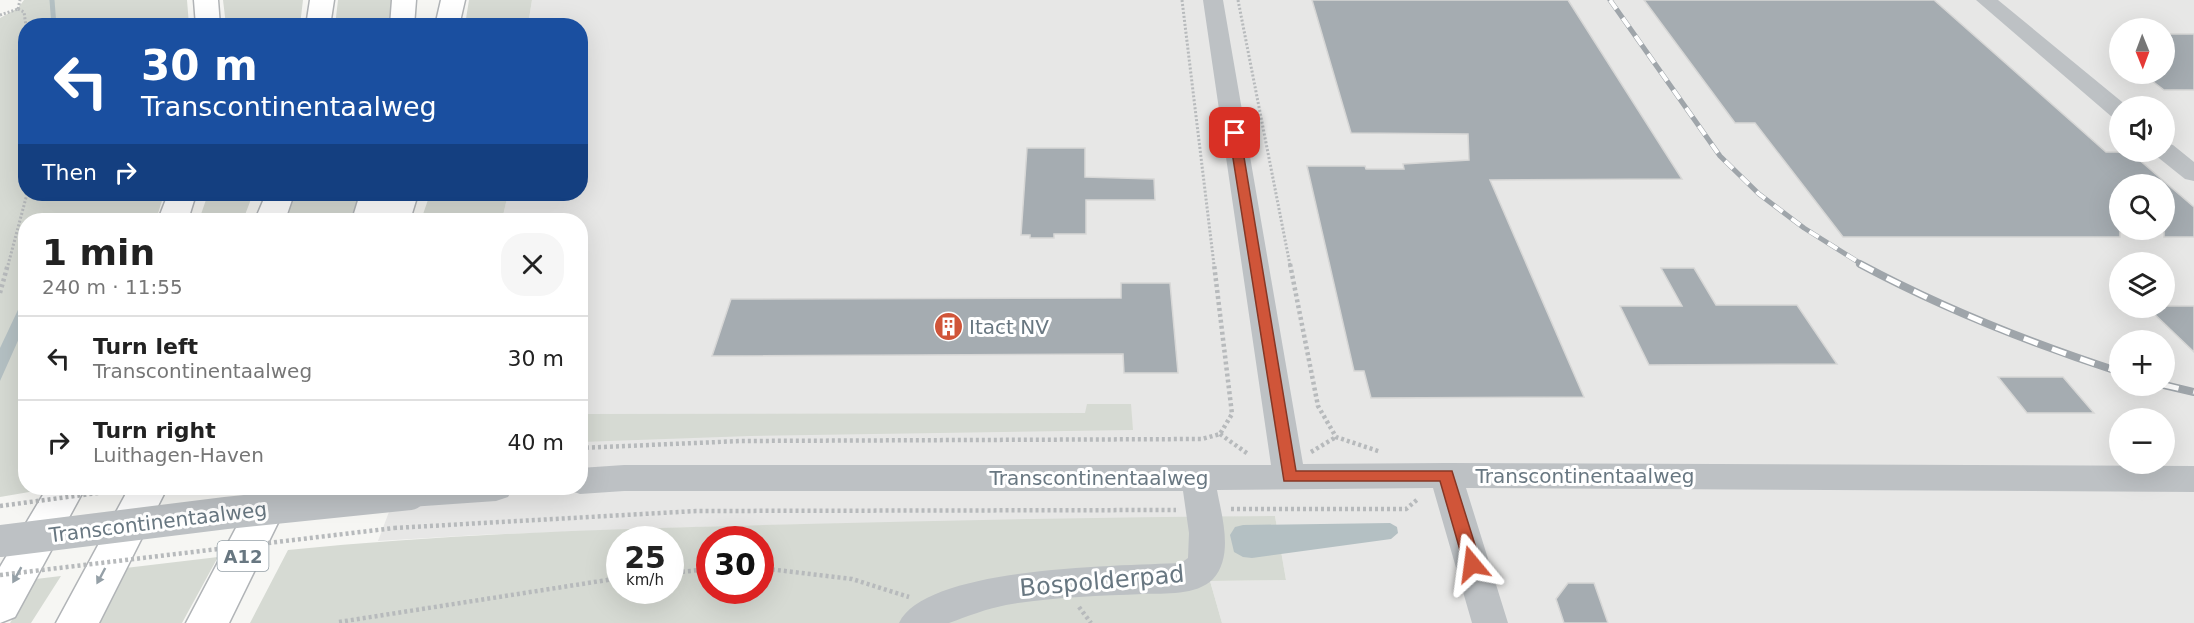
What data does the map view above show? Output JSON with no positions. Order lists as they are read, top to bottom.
{
  "streets": {
    "highway": ["A12"],
    "street": ["Transcontinentaalweg", "Bospolderpad"]
  },
  "crossings": [
    ["Transcontinentaalweg", "Bospolderpad"]
  ],
  "places": {
    "building": ["Itact NV"]
  },
  "north": "bottom",
  "page": {
    "map_buttons": ["+", "−"],
    "turn": ["30 m", "Transcontinentaalweg"],
    "then": "Then",
    "heading": ["1 min", "240 m · 11:55"],
    "list": [
      {
        "name": "Turn left",
        "note": "Transcontinentaalweg",
        "value": "30 m"
      },
      {
        "name": "Turn right",
        "note": "Luithagen-Haven",
        "value": "40 m"
      }
    ],
    "speed": "25 km/h",
    "limit": "30"
  }
}
